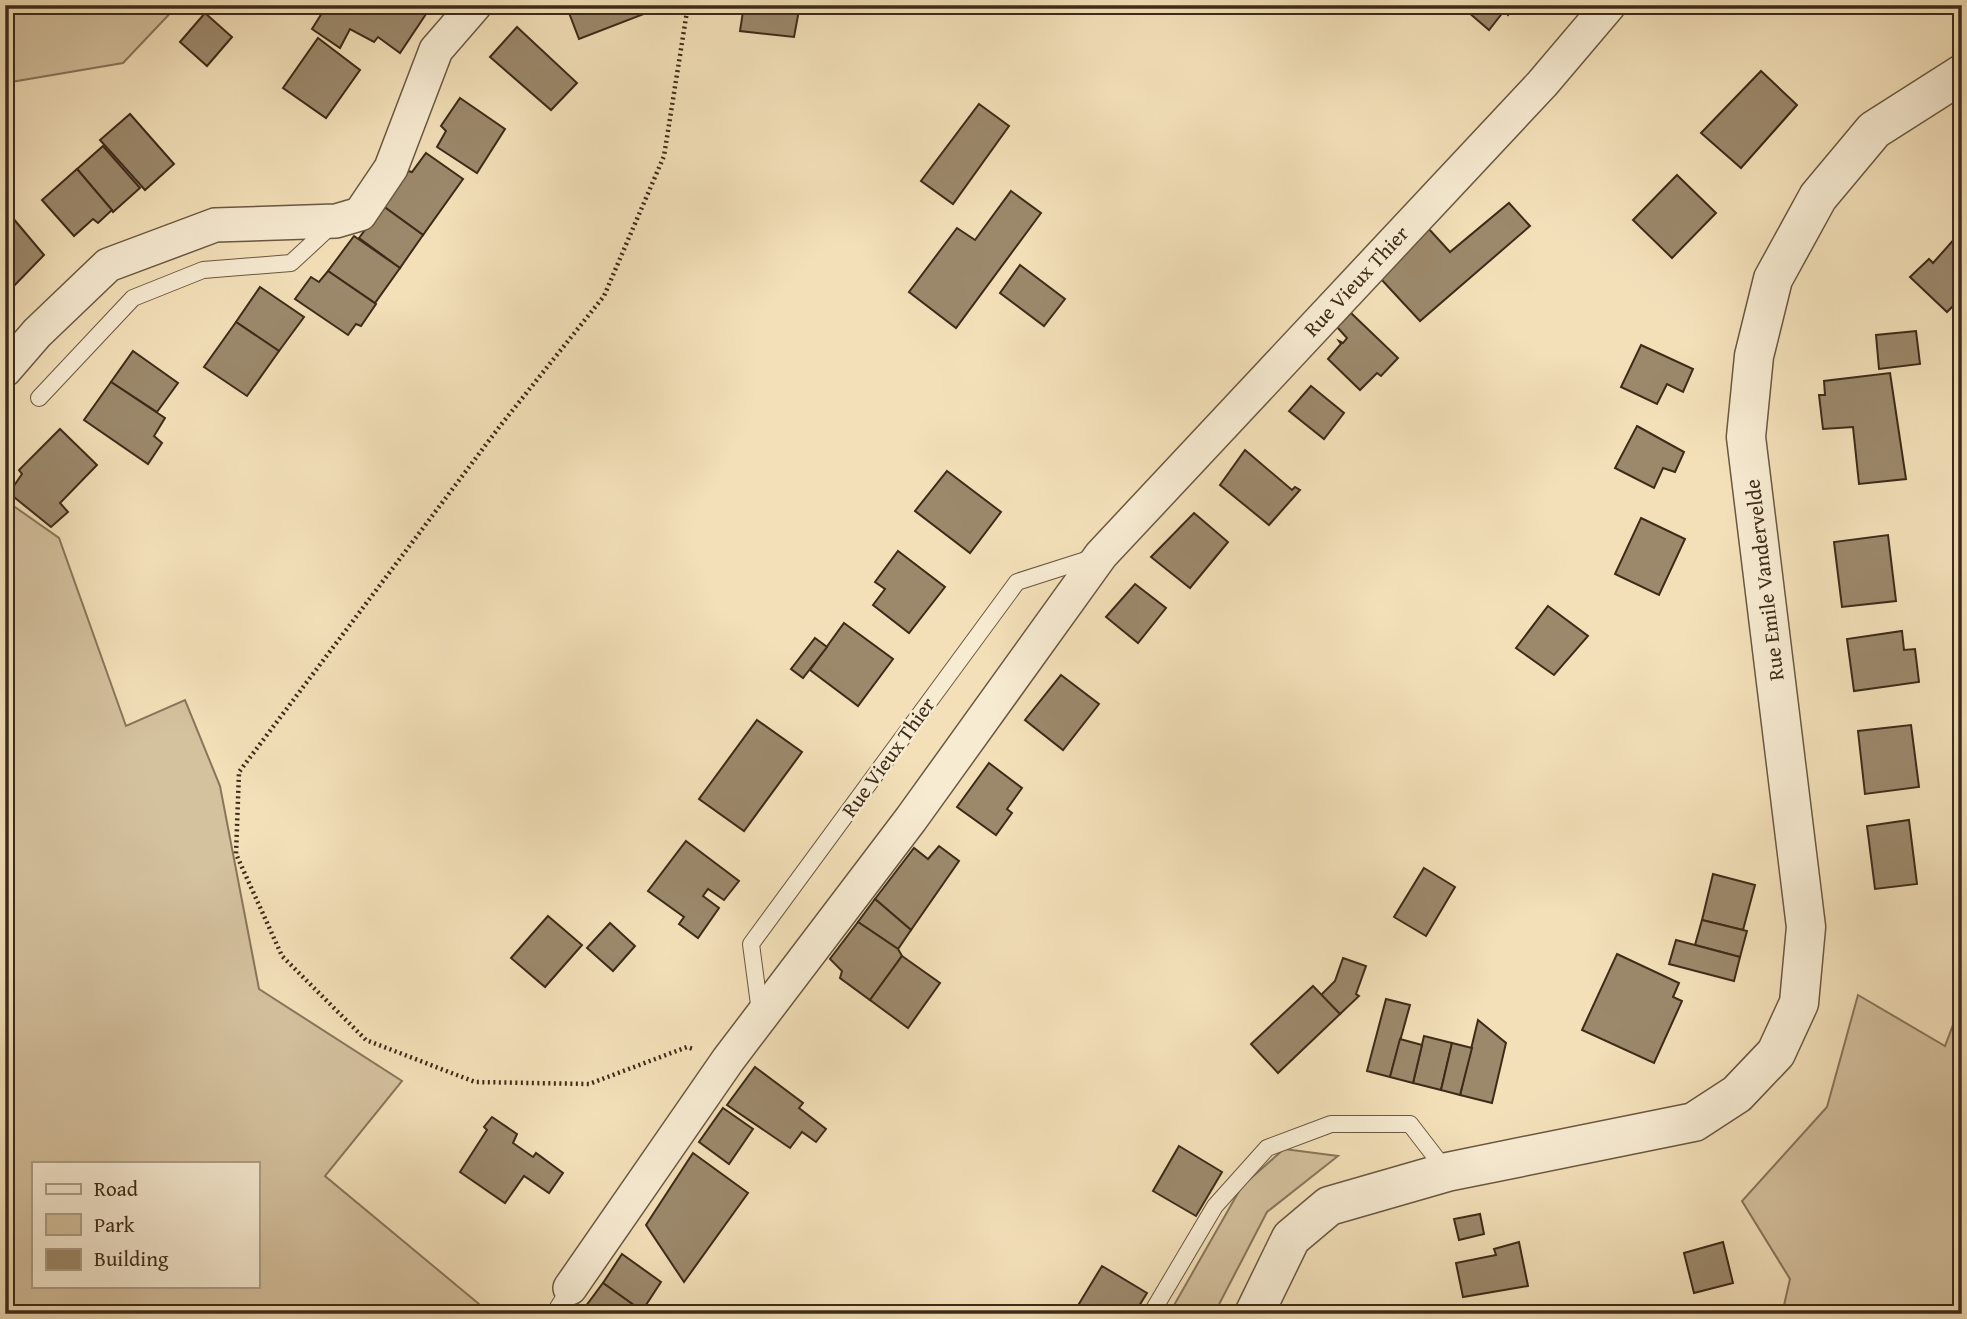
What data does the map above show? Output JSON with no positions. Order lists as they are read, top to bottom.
{
  "streets": {
    "street": ["Rue Vieux Thier", "Rue Emile Vandervelde"]
  },
  "legend": ["Road", "Park", "Building"]
}
